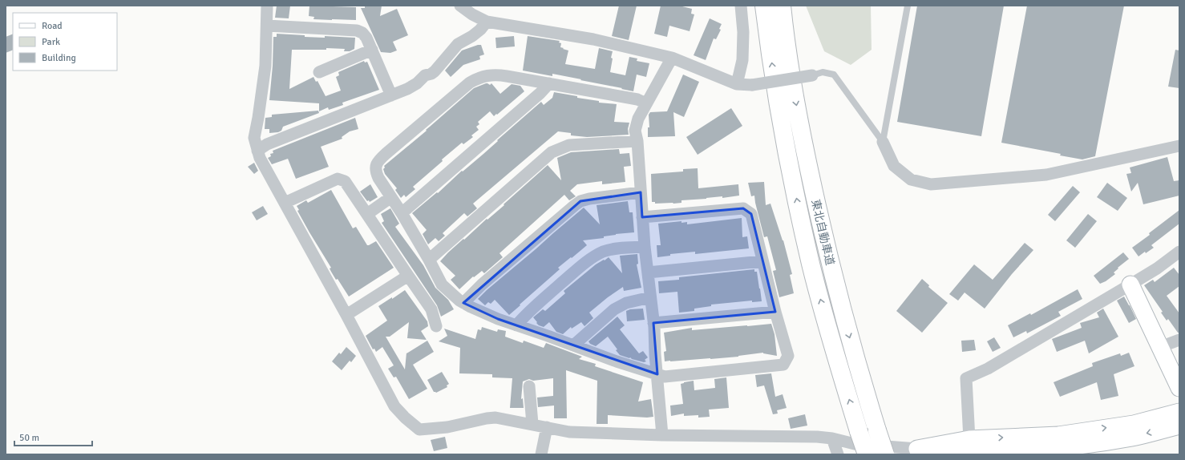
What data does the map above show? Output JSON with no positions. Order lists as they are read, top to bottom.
{
  "streets": {
    "highway": ["東北自動車道"]
  },
  "legend": ["Road", "Park", "Building"],
  "scale_bar": "50 m"
}
